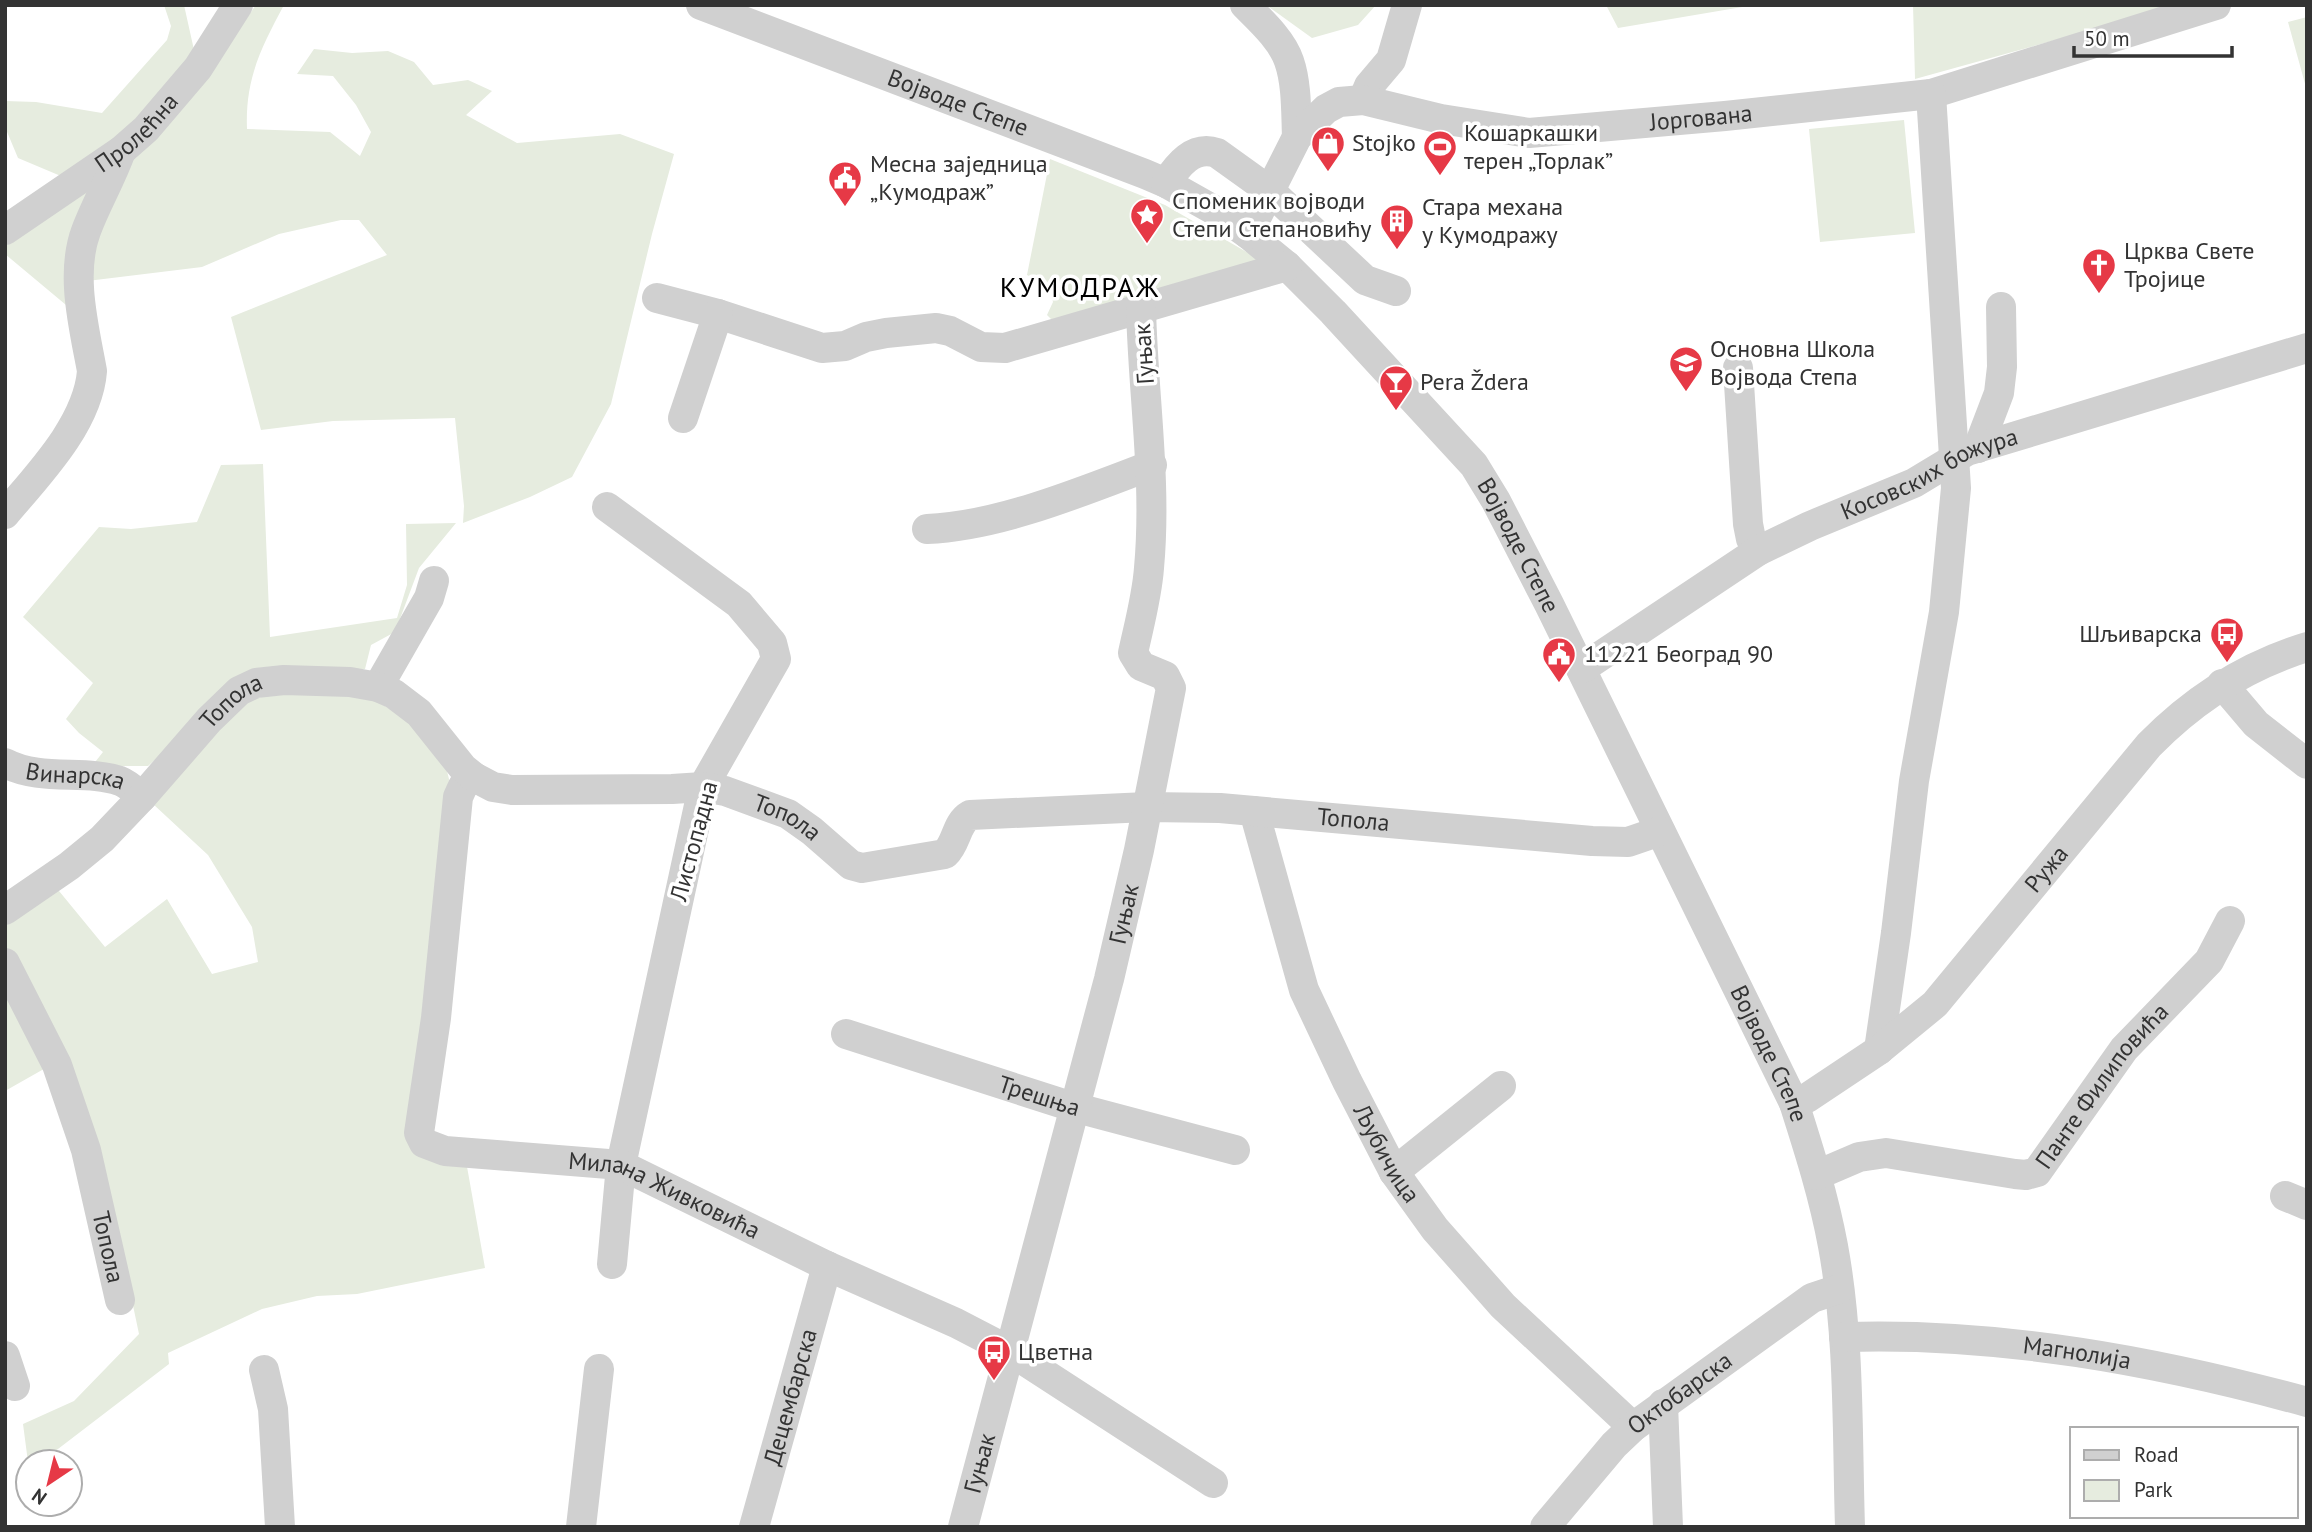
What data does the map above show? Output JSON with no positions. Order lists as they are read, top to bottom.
{
  "streets": {
    "street": [
      "Војводе Степе",
      "Јоргована",
      "Пролећна",
      "Гуњак",
      "Косовских божура",
      "Топола",
      "Винарска",
      "Листопадна",
      "Ружа",
      "Панте Филиповића",
      "Трешња",
      "Љубичица",
      "Милана Живковића",
      "Магнолија",
      "Октобарска",
      "Децембарска"
    ]
  },
  "crossings": [
    ["Војводе Степе", "Јоргована"],
    ["Војводе Степе", "Косовских божура"],
    ["Војводе Степе", "Топола"],
    ["Војводе Степе", "Ружа"],
    ["Војводе Степе", "Панте Филиповића"],
    ["Војводе Степе", "Магнолија"],
    ["Војводе Степе", "Октобарска"],
    ["Гуњак", "Топола"],
    ["Гуњак", "Трешња"],
    ["Гуњак", "Милана Живковића"],
    ["Топола", "Винарска"],
    ["Топола", "Листопадна"],
    ["Топола", "Љубичица"],
    ["Топола", "Милана Живковића"],
    ["Листопадна", "Милана Живковића"],
    ["Љубичица", "Октобарска"],
    ["Милана Живковића", "Децембарска"]
  ],
  "districts": ["КУМОДРАЖ"],
  "places": {
    "shop": ["Stojko"],
    "sports": ["Кошаркашки терен „Торлак”"],
    "public building": ["Месна заједница „Кумодраж”", "11221 Београд 90"],
    "place": ["Споменик војводи Степи Степановићу"],
    "building": ["Стара механа у Кумодражу"],
    "church": ["Црква Свете Тројице"],
    "school or university": ["Основна Школа Војвода Степа"],
    "bar": ["Pera Ždera"],
    "bus stop": ["Шљиварска", "Цветна"]
  },
  "legend": ["Road", "Park"],
  "scale_bar": "50 m",
  "north": "bottom left"
}
